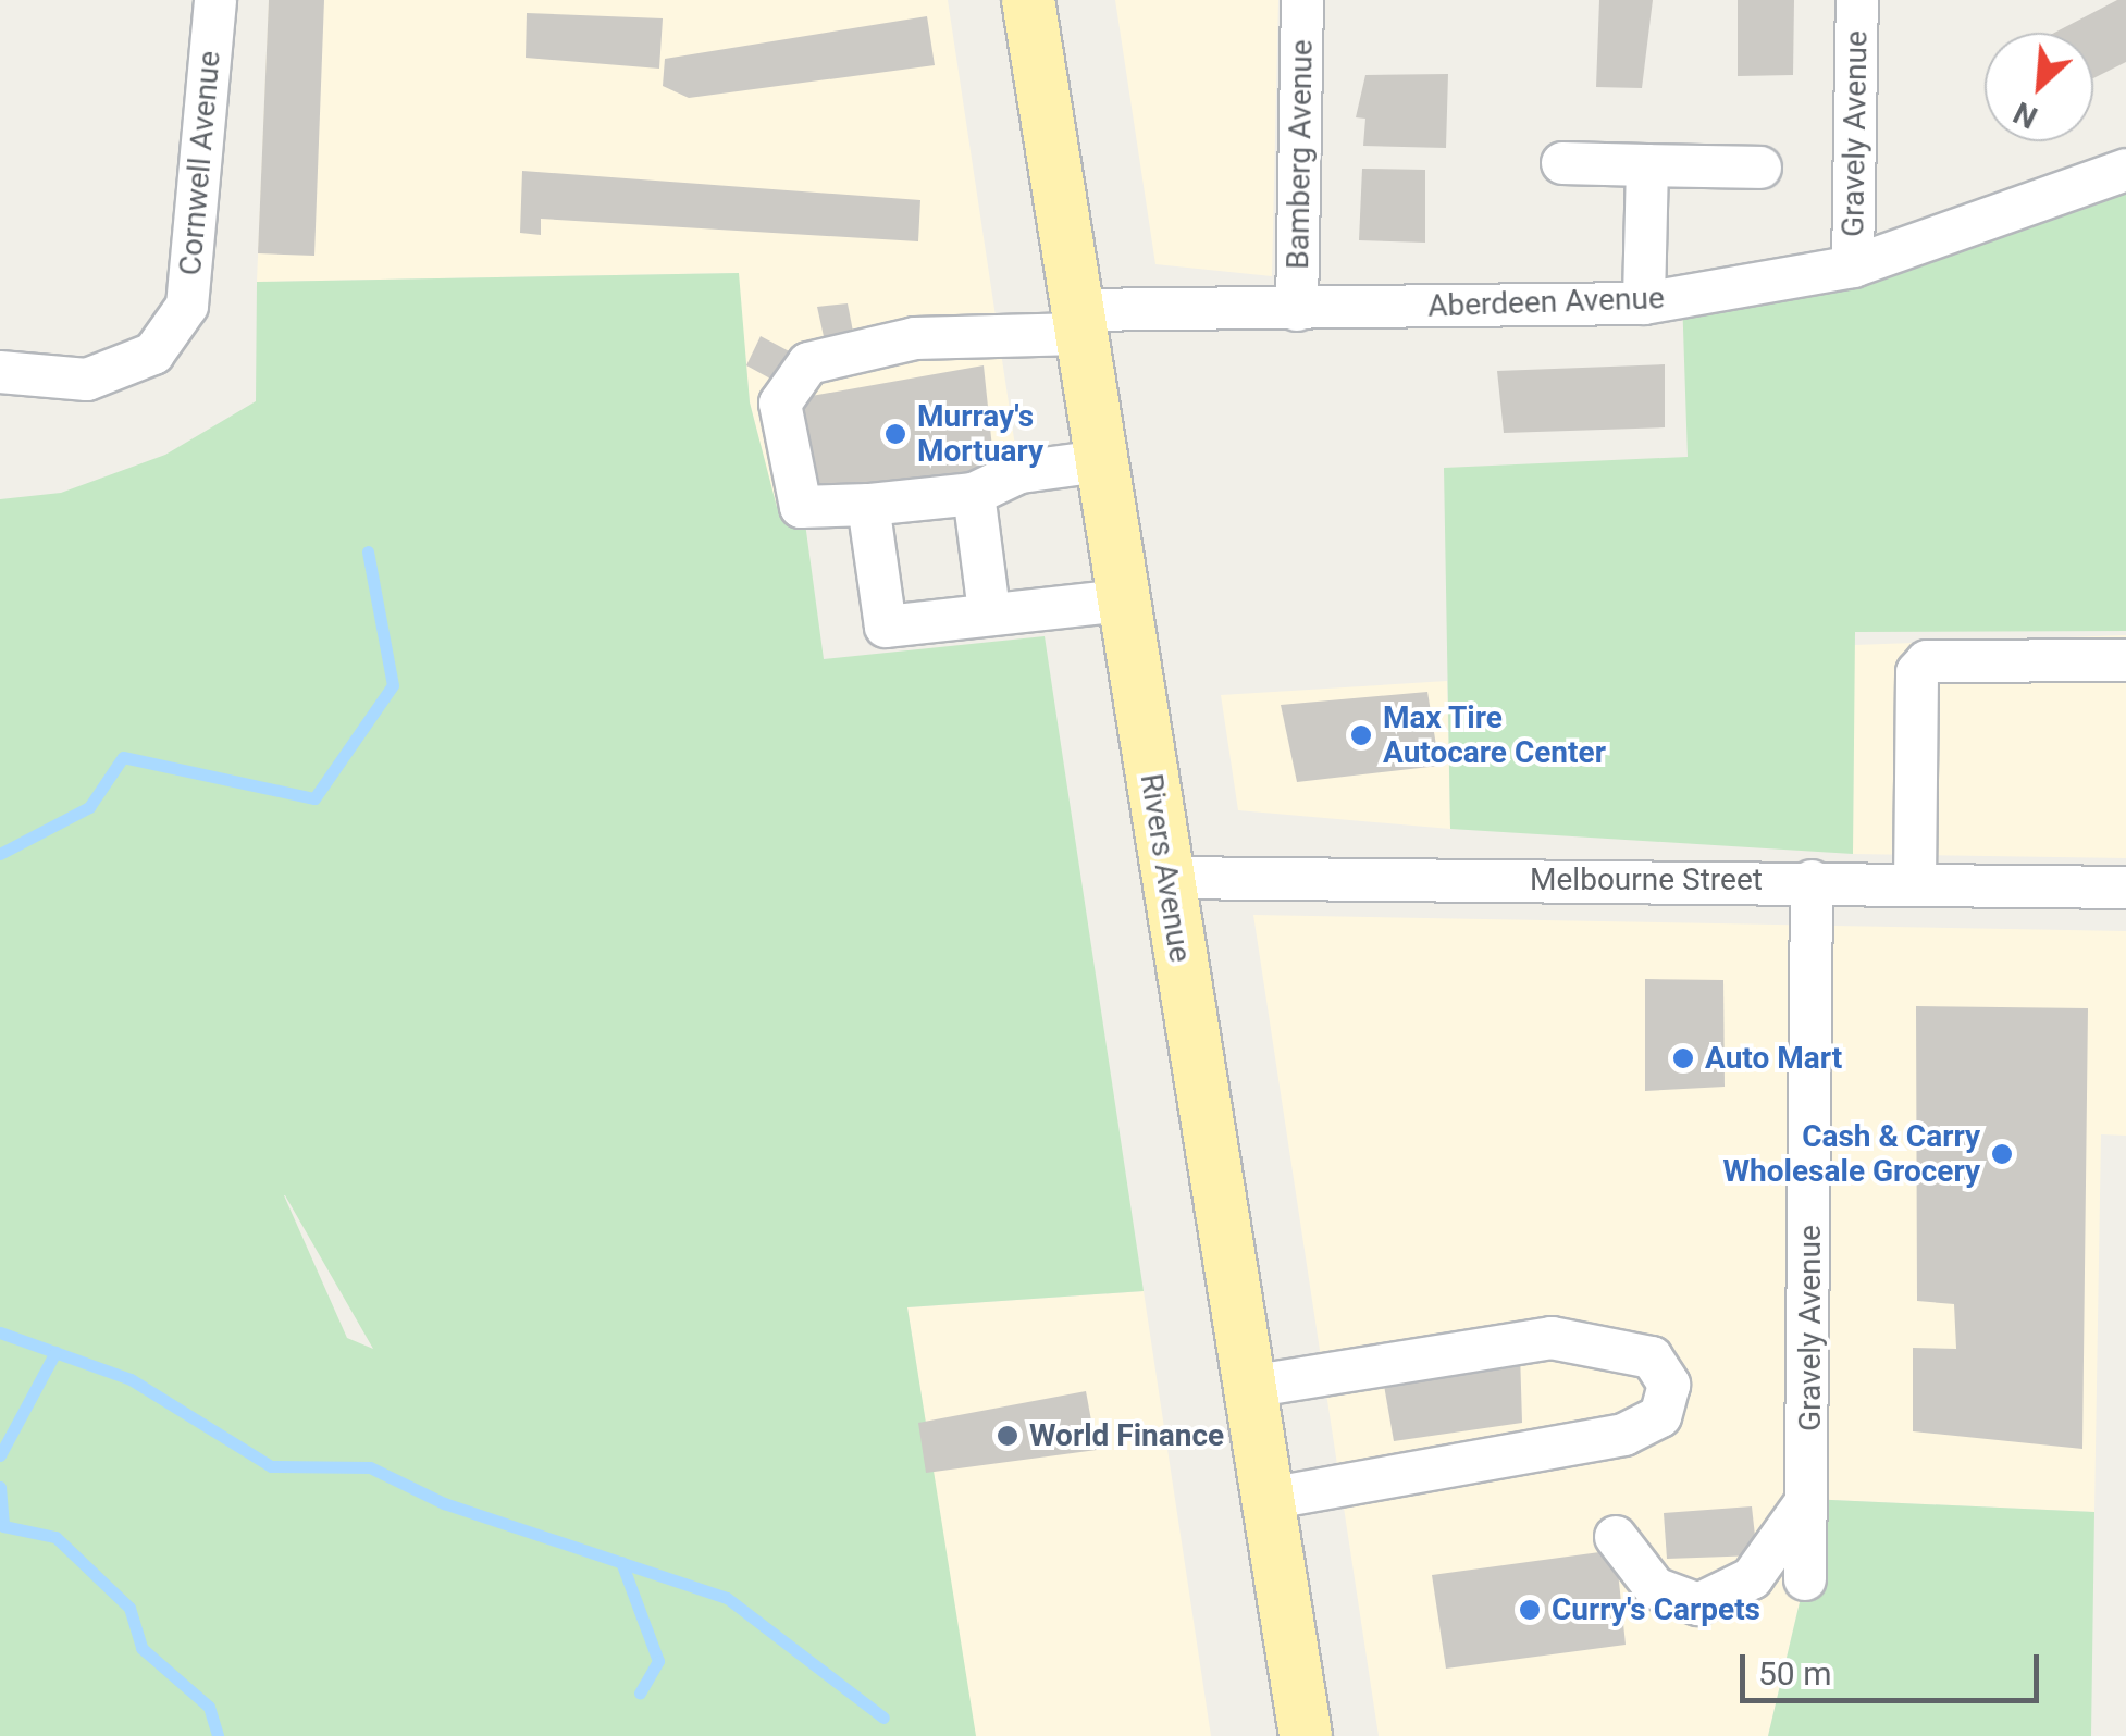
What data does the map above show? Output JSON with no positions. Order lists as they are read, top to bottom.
{
  "streets": {
    "main road": ["Rivers Avenue"],
    "street": [
      "Gravely Avenue",
      "Bamberg Avenue",
      "Cornwell Avenue",
      "Aberdeen Avenue",
      "Melbourne Street"
    ]
  },
  "crossings": [
    ["Gravely Avenue", "Aberdeen Avenue"],
    ["Gravely Avenue", "Melbourne Street"],
    ["Bamberg Avenue", "Aberdeen Avenue"],
    ["Aberdeen Avenue", "Rivers Avenue"],
    ["Rivers Avenue", "Melbourne Street"]
  ],
  "places": [
    "Murray's Mortuary",
    "Max Tire Autocare Center",
    "Auto Mart",
    "Cash & Carry Wholesale Grocery",
    "World Finance",
    "Curry's Carpets"
  ],
  "scale_bar": "50 m",
  "north": "bottom left"
}
